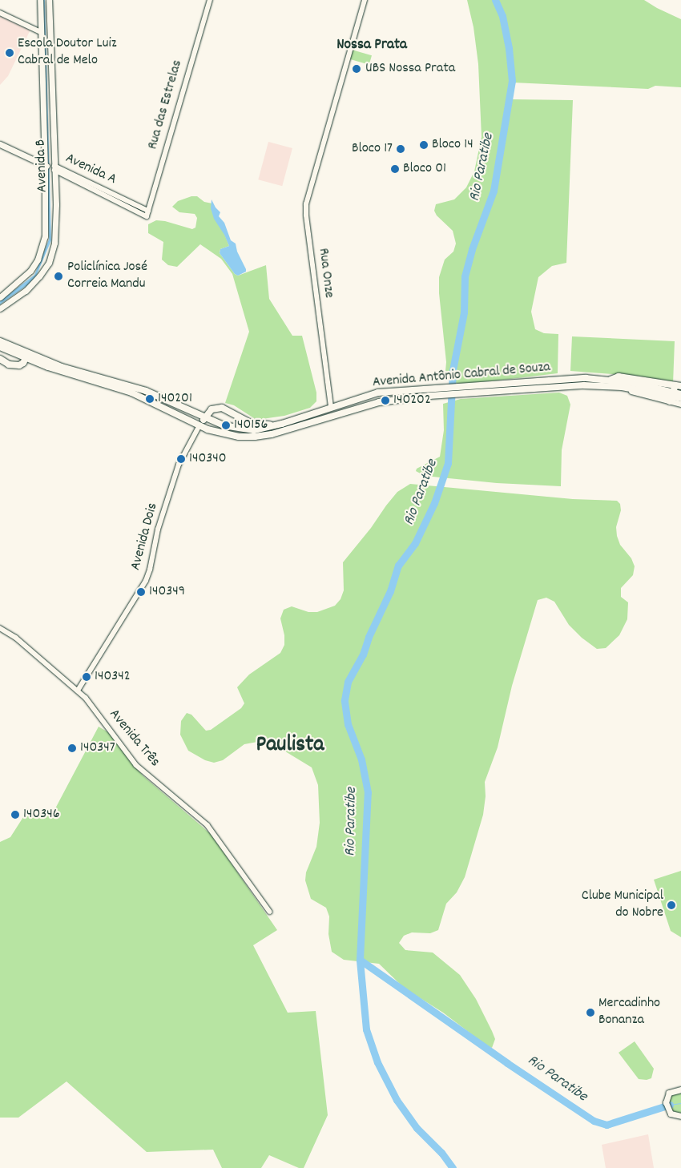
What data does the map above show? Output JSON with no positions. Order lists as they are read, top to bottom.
{
  "streets": {
    "main road": ["Avenida B", "Avenida A", "Avenida Antônio Cabral de Souza"],
    "street": [
      "Rua das Estrelas",
      "Rua Onze",
      "Avenida Dois",
      "Avenida Três"
    ]
  },
  "crossings": [
    ["Rua das Estrelas", "Avenida A"],
    ["Avenida B", "Avenida A"],
    ["Rua Onze", "Avenida Antônio Cabral de Souza"],
    ["Avenida Antônio Cabral de Souza", "Avenida Dois"],
    ["Avenida Dois", "Avenida Três"]
  ],
  "districts": ["Nossa Prata", "Paulista"],
  "water": ["Rio Paratibe"],
  "places": [
    "Escola Doutor Luiz Cabral de Melo",
    "UBS Nossa Prata",
    "Bloco 14",
    "Bloco 17",
    "Bloco 01",
    "Policlínica José Correia Mandu",
    "140201",
    "140202",
    "140156",
    "140340",
    "140349",
    "140342",
    "140347",
    "140346",
    "Clube Municipal do Nobre",
    "Mercadinho Bonanza"
  ]
}
